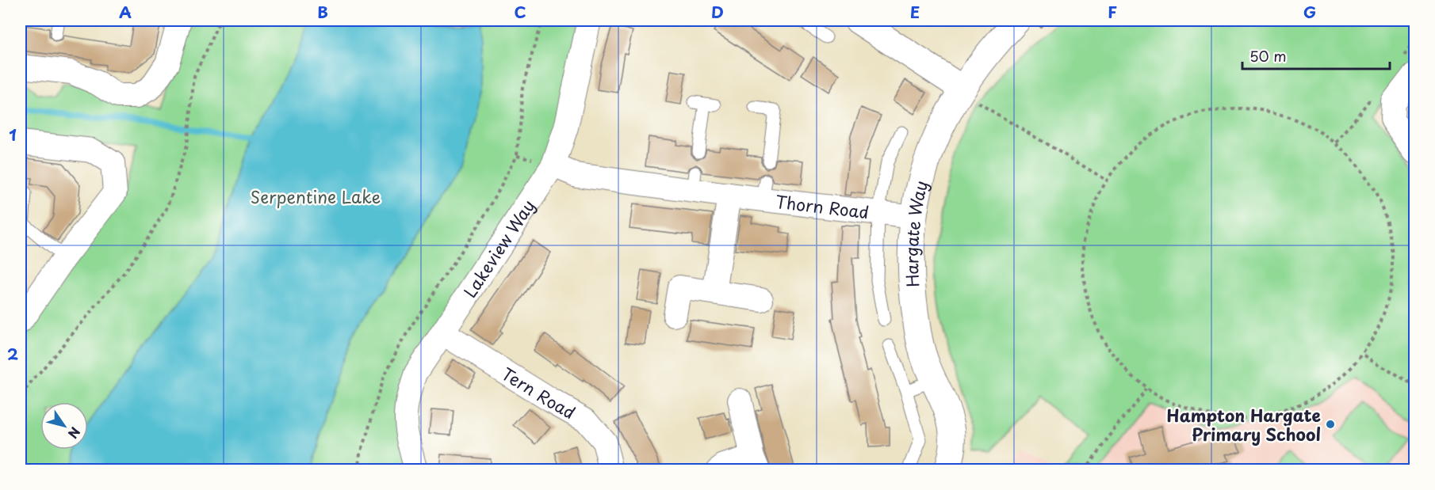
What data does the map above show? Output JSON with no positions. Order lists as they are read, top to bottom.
{
  "streets": {
    "street": [
      "Thorn Road",
      "Hargate Way",
      "Lakeview Way",
      "Tern Road"
    ]
  },
  "crossings": [
    ["Thorn Road", "Hargate Way"],
    ["Thorn Road", "Lakeview Way"],
    ["Lakeview Way", "Tern Road"]
  ],
  "parks": ["Serpentine Lake"],
  "places": ["Hampton Hargate Primary School"],
  "scale_bar": "50 m",
  "north": "bottom right",
  "grid": {
    "columns": [
      "A",
      "B",
      "C",
      "D",
      "E",
      "F",
      "G"
    ],
    "rows": ["1", "2"]
  }
}
